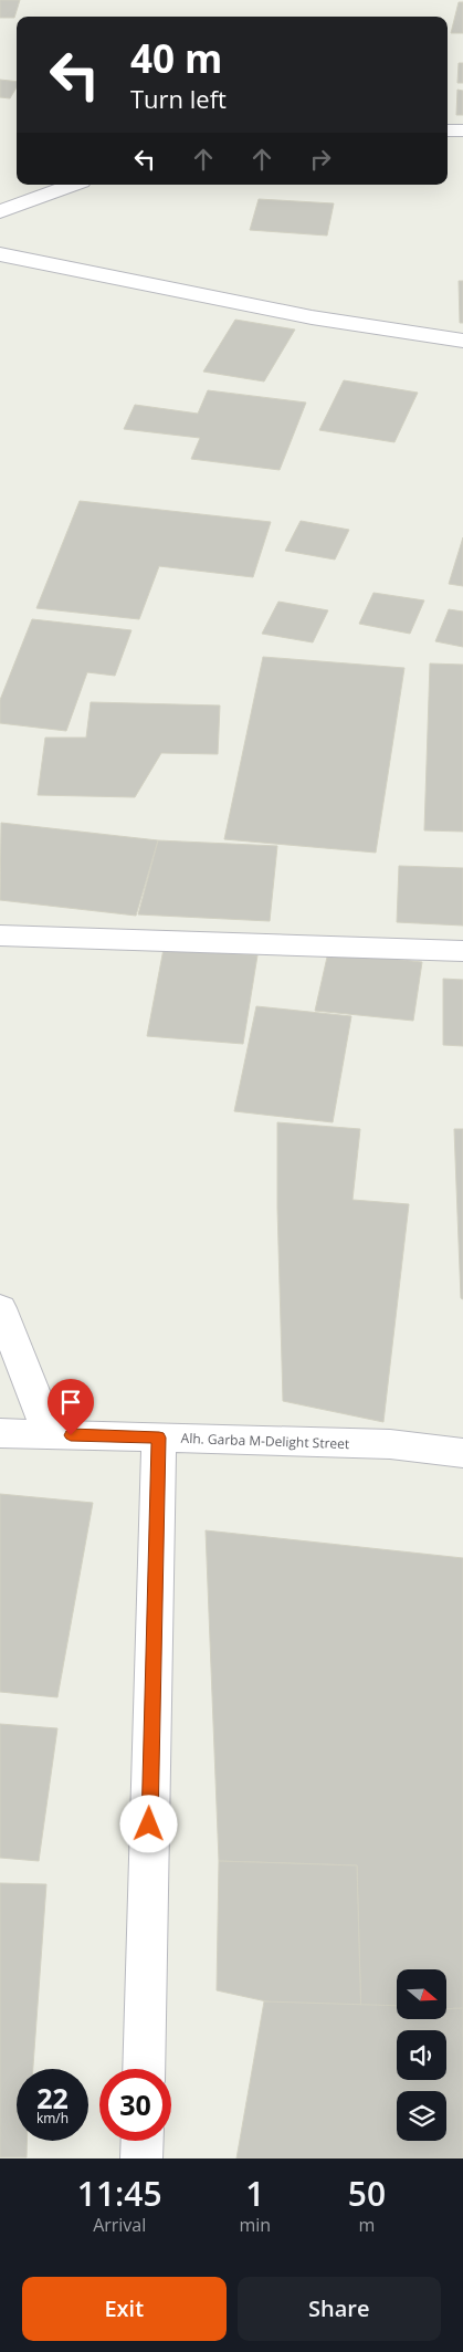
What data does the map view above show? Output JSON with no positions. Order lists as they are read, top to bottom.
{
  "streets": {
    "street": ["Alh. Garba M-Delight Street"]
  },
  "north": "right",
  "page": {
    "turn": ["40 m", "Turn left"],
    "speed": "22 km/h",
    "limit": "30",
    "eta": [
      "11:45",
      "Arrival",
      "1",
      "min",
      "50",
      "m"
    ],
    "buttons": ["Exit", "Share"]
  }
}
